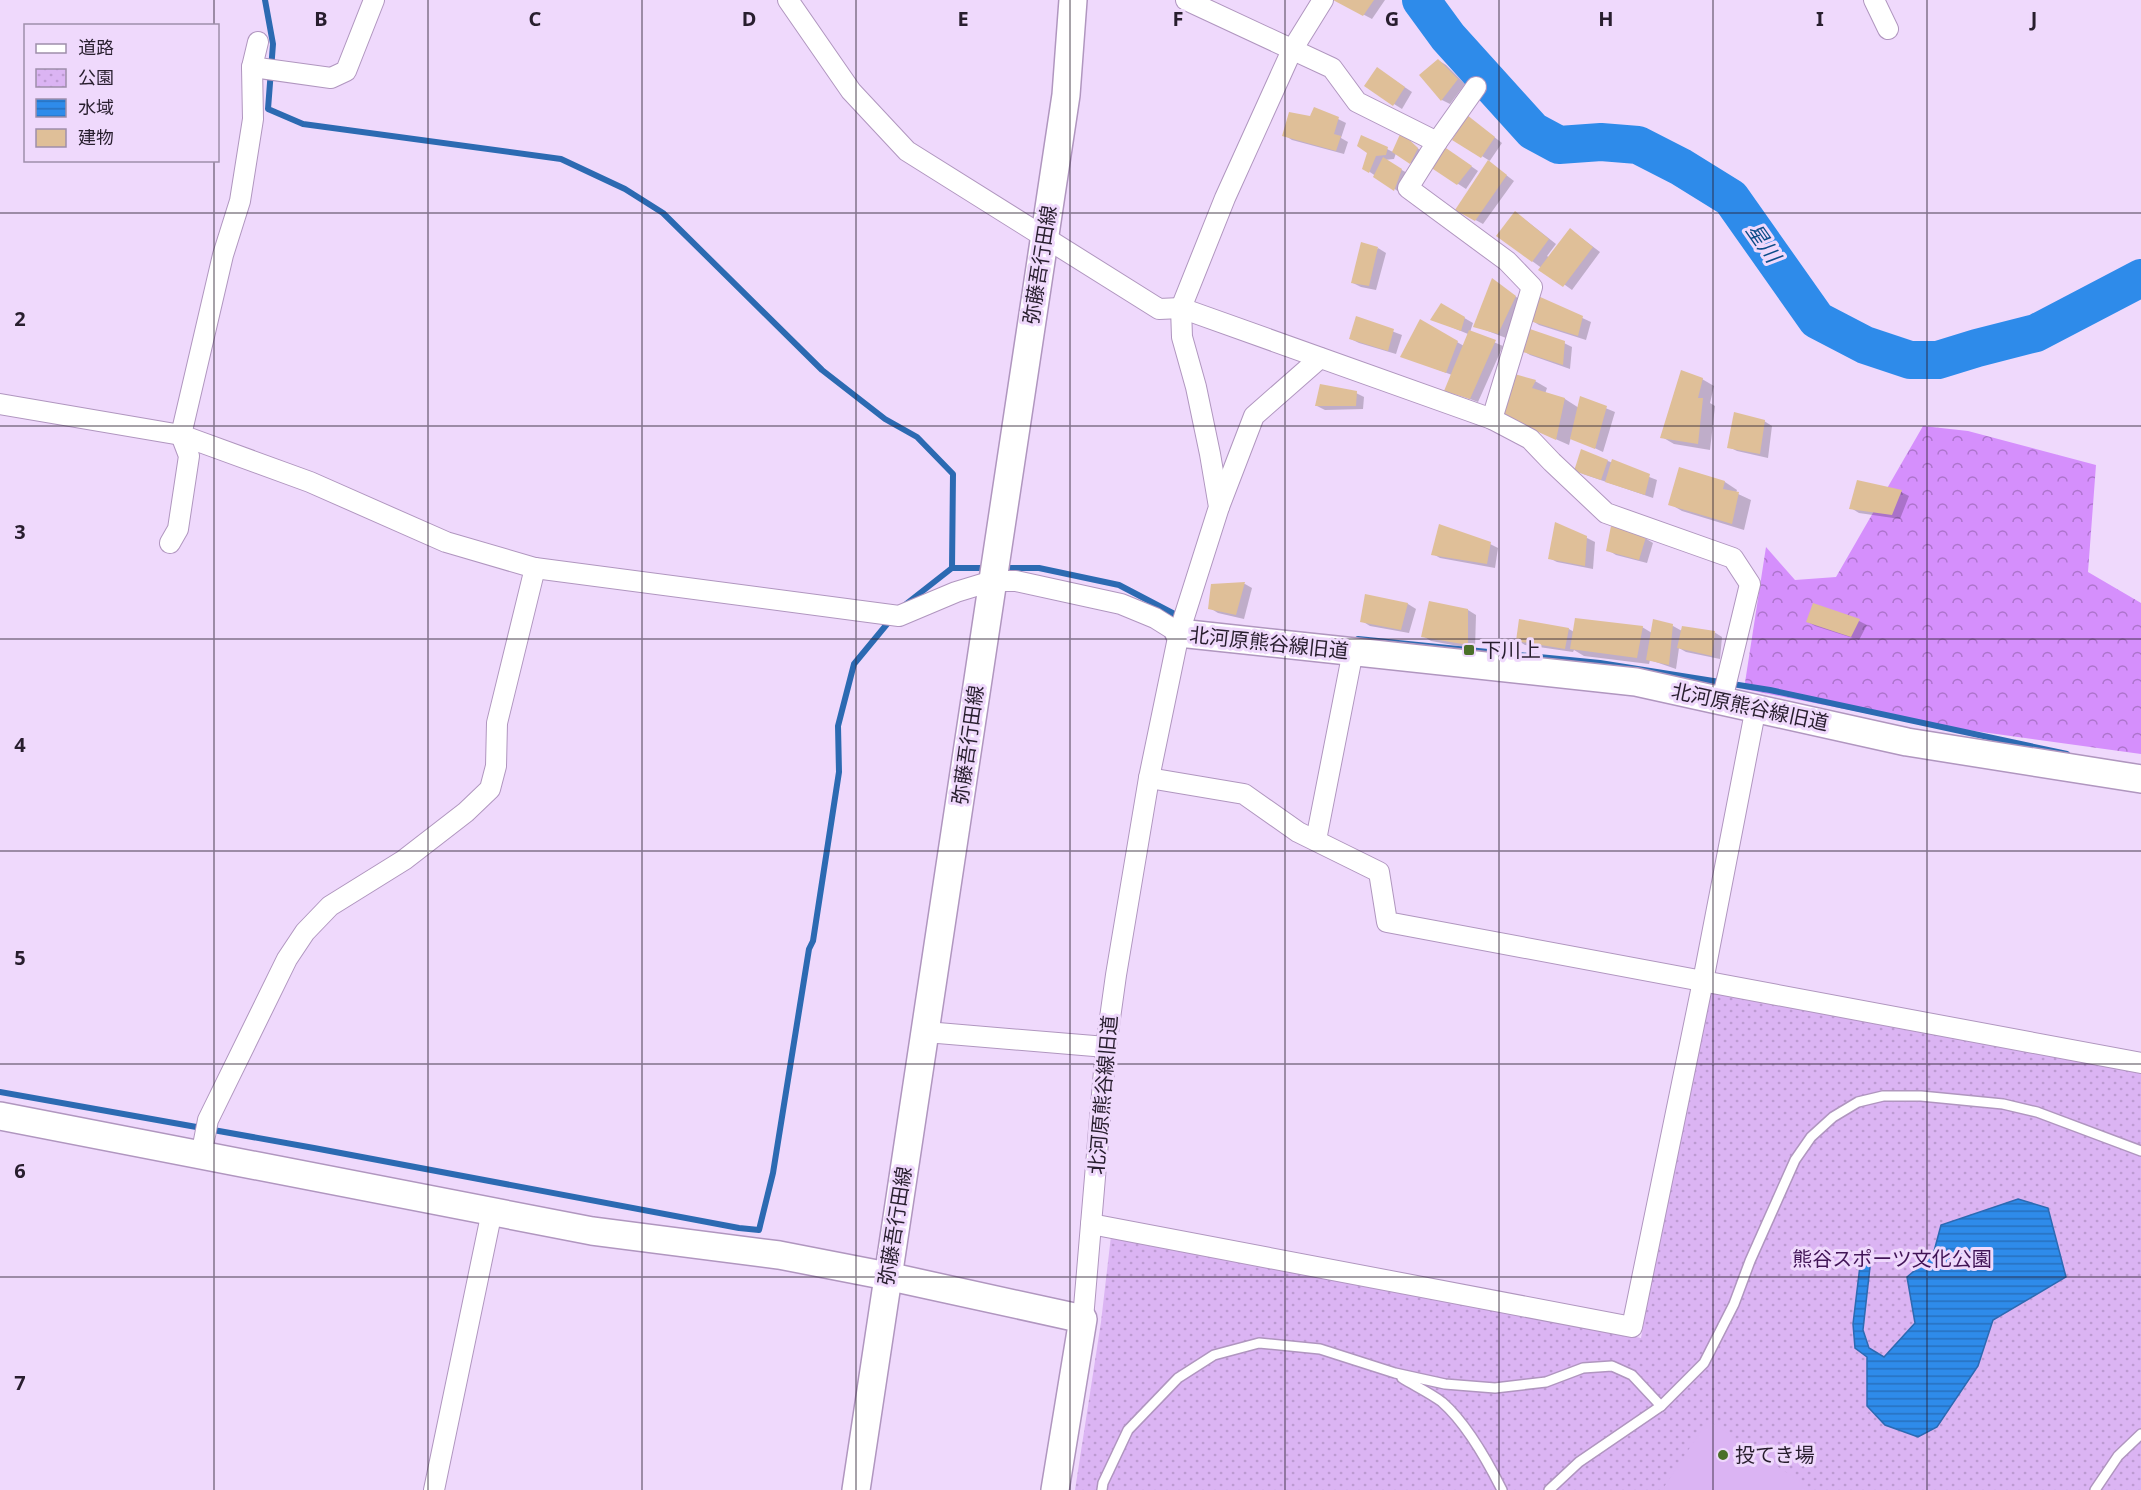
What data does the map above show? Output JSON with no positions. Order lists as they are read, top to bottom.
{
  "streets": {
    "street": ["弥藤吾行田線", "北河原熊谷線旧道"]
  },
  "water": ["星川"],
  "parks": ["熊谷スポーツ文化公園"],
  "places": {
    "transit": ["下川上"],
    "other": ["投てき場"]
  },
  "legend": [
    "道路",
    "公園",
    "水域",
    "建物"
  ],
  "grid": {
    "columns": [
      "B",
      "C",
      "D",
      "E",
      "F",
      "G",
      "H",
      "I",
      "J"
    ],
    "rows": [
      "2",
      "3",
      "4",
      "5",
      "6",
      "7"
    ]
  }
}
